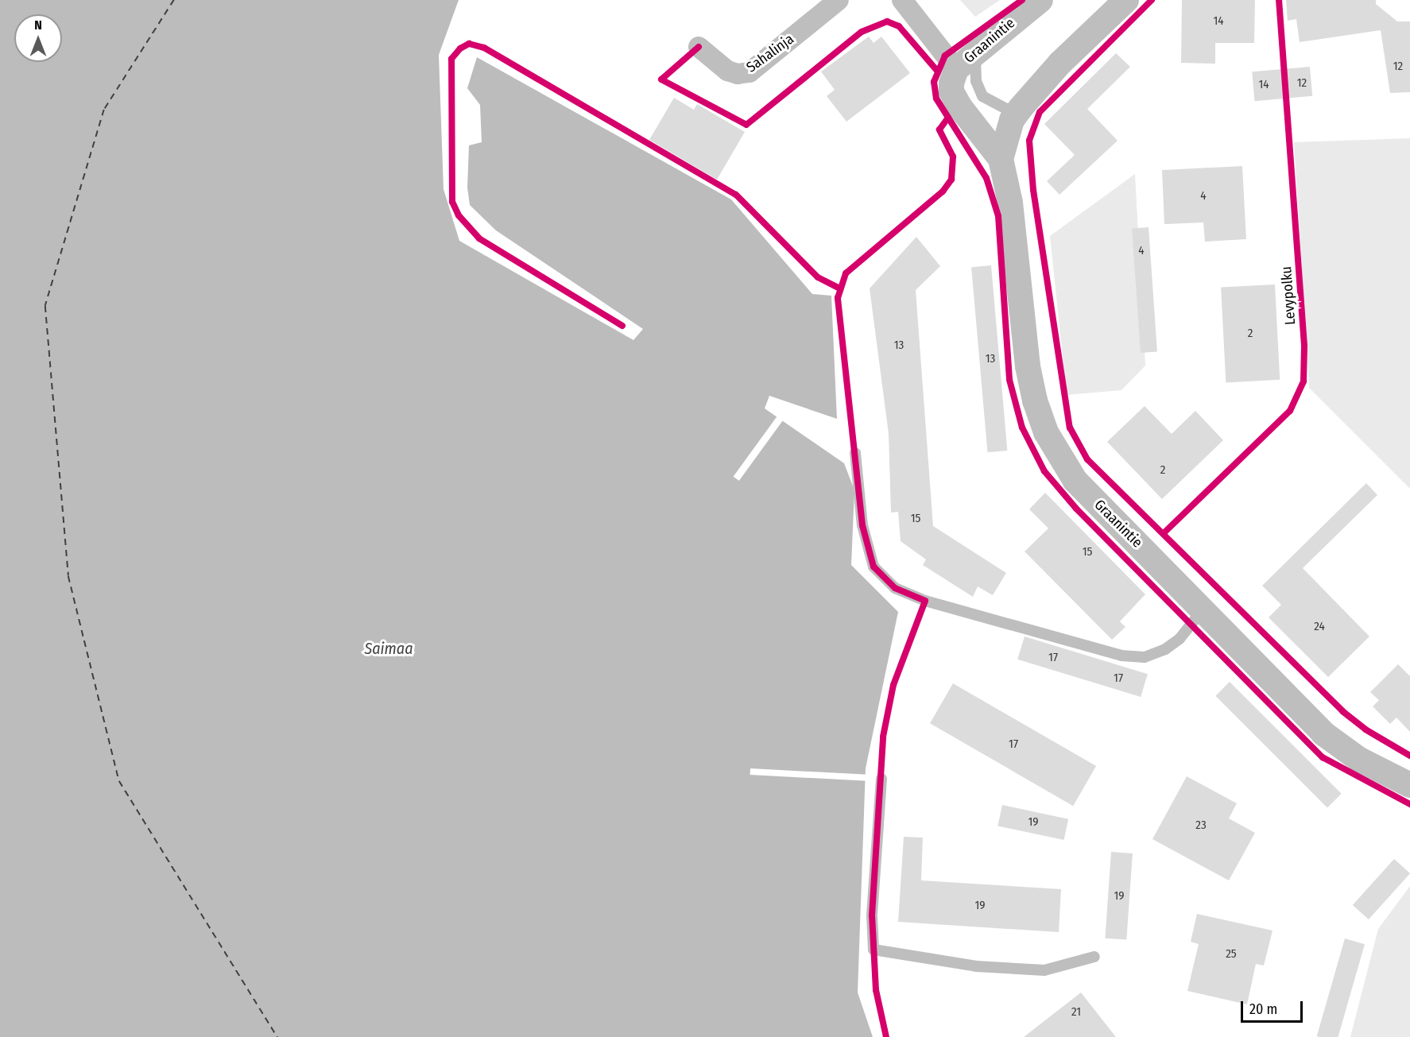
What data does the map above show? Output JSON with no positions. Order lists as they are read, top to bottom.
{
  "streets": {
    "street": ["Graanintie", "Sahalinja"],
    "cycle path": ["Levypolku"]
  },
  "water": ["Saimaa"],
  "house_numbers": [
    "14",
    "12",
    "12",
    "14",
    "4",
    "4",
    "2",
    "13",
    "13",
    "2",
    "15",
    "15",
    "24",
    "17",
    "17",
    "17",
    "19",
    "23",
    "19",
    "19",
    "25",
    "21"
  ],
  "scale_bar": "20 m",
  "north": "top"
}
